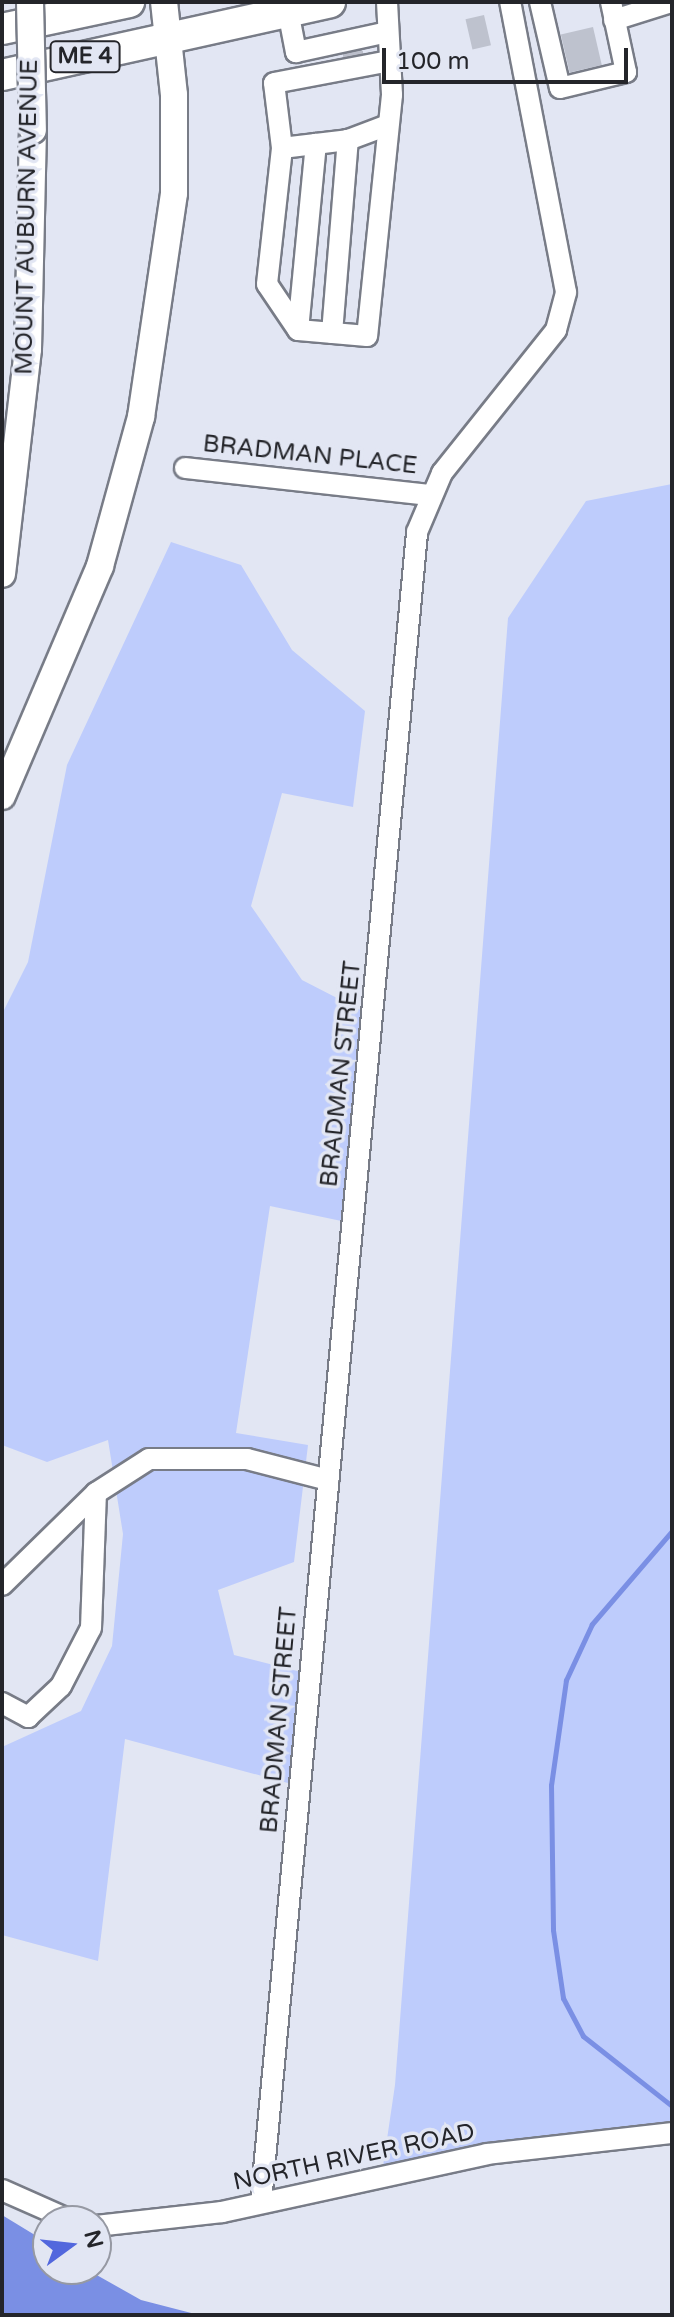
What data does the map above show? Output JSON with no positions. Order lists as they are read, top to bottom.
{
  "streets": {
    "highway": ["ME 4"],
    "main road": ["MOUNT AUBURN AVENUE"],
    "street": ["BRADMAN PLACE", "BRADMAN STREET", "NORTH RIVER ROAD"]
  },
  "crossings": [
    ["BRADMAN PLACE", "BRADMAN STREET"],
    ["BRADMAN STREET", "NORTH RIVER ROAD"]
  ],
  "scale_bar": "100 m",
  "north": "right"
}
